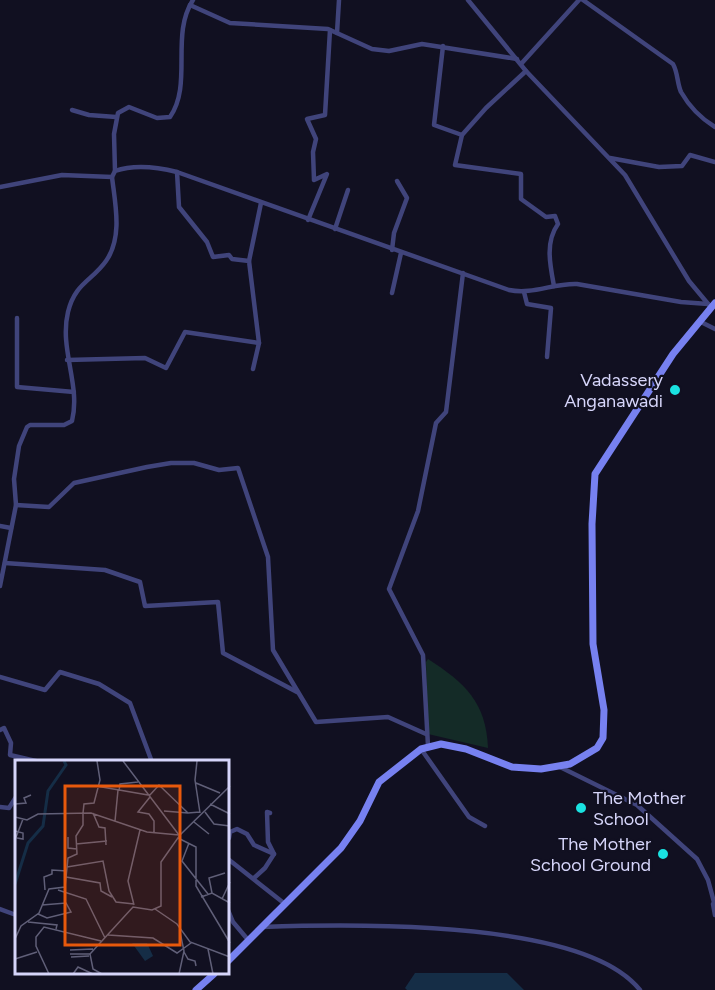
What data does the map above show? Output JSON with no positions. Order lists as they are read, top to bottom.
{
  "places": ["Vadassery Anganawadi", "The Mother School", "The Mother School Ground"]
}
